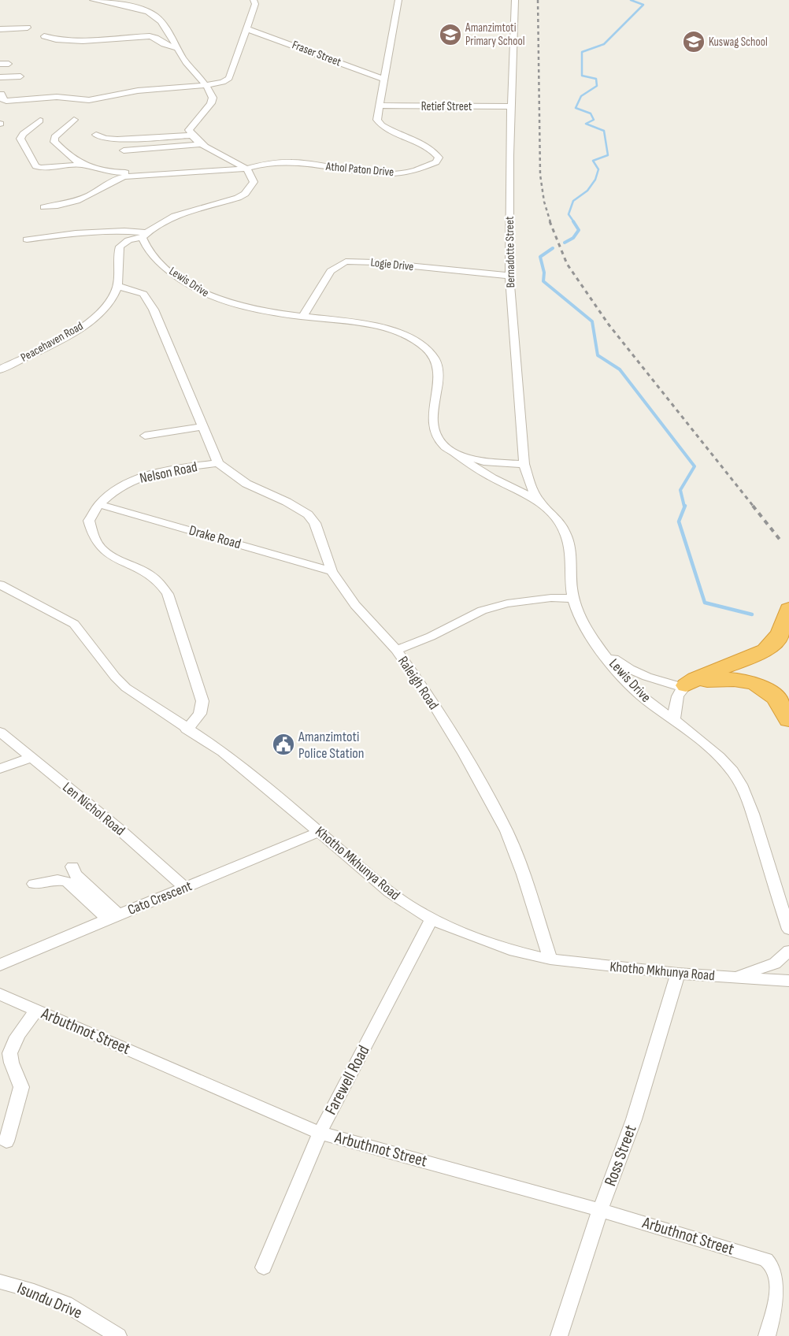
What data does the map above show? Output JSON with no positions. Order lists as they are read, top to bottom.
{
  "streets": {
    "street": [
      "Fraser Street",
      "Retief Street",
      "Athol Paton Drive",
      "Bernadotte Street",
      "Logie Drive",
      "Lewis Drive",
      "Peacehaven Road",
      "Nelson Road",
      "Drake Road",
      "Raleigh Road",
      "Len Nichol Road",
      "Khotho Mkhunya Road",
      "Cato Crescent",
      "Arbuthnot Street",
      "Farewell Road",
      "Ross Street",
      "Isundu Drive"
    ]
  },
  "crossings": [
    ["Fraser Street", "Athol Paton Drive"],
    ["Retief Street", "Athol Paton Drive"],
    ["Retief Street", "Bernadotte Street"],
    ["Bernadotte Street", "Logie Drive"],
    ["Bernadotte Street", "Lewis Drive"],
    ["Logie Drive", "Lewis Drive"],
    ["Lewis Drive", "Peacehaven Road"],
    ["Peacehaven Road", "Nelson Road"],
    ["Nelson Road", "Drake Road"],
    ["Nelson Road", "Raleigh Road"],
    ["Nelson Road", "Khotho Mkhunya Road"],
    ["Drake Road", "Raleigh Road"],
    ["Raleigh Road", "Khotho Mkhunya Road"],
    ["Len Nichol Road", "Cato Crescent"],
    ["Khotho Mkhunya Road", "Cato Crescent"],
    ["Khotho Mkhunya Road", "Farewell Road"],
    ["Khotho Mkhunya Road", "Ross Street"],
    ["Arbuthnot Street", "Farewell Road"],
    ["Arbuthnot Street", "Ross Street"]
  ],
  "places": {
    "school or university": ["Amanzimtoti Primary School", "Kuswag School"],
    "public building": ["Amanzimtoti Police Station"]
  }
}
